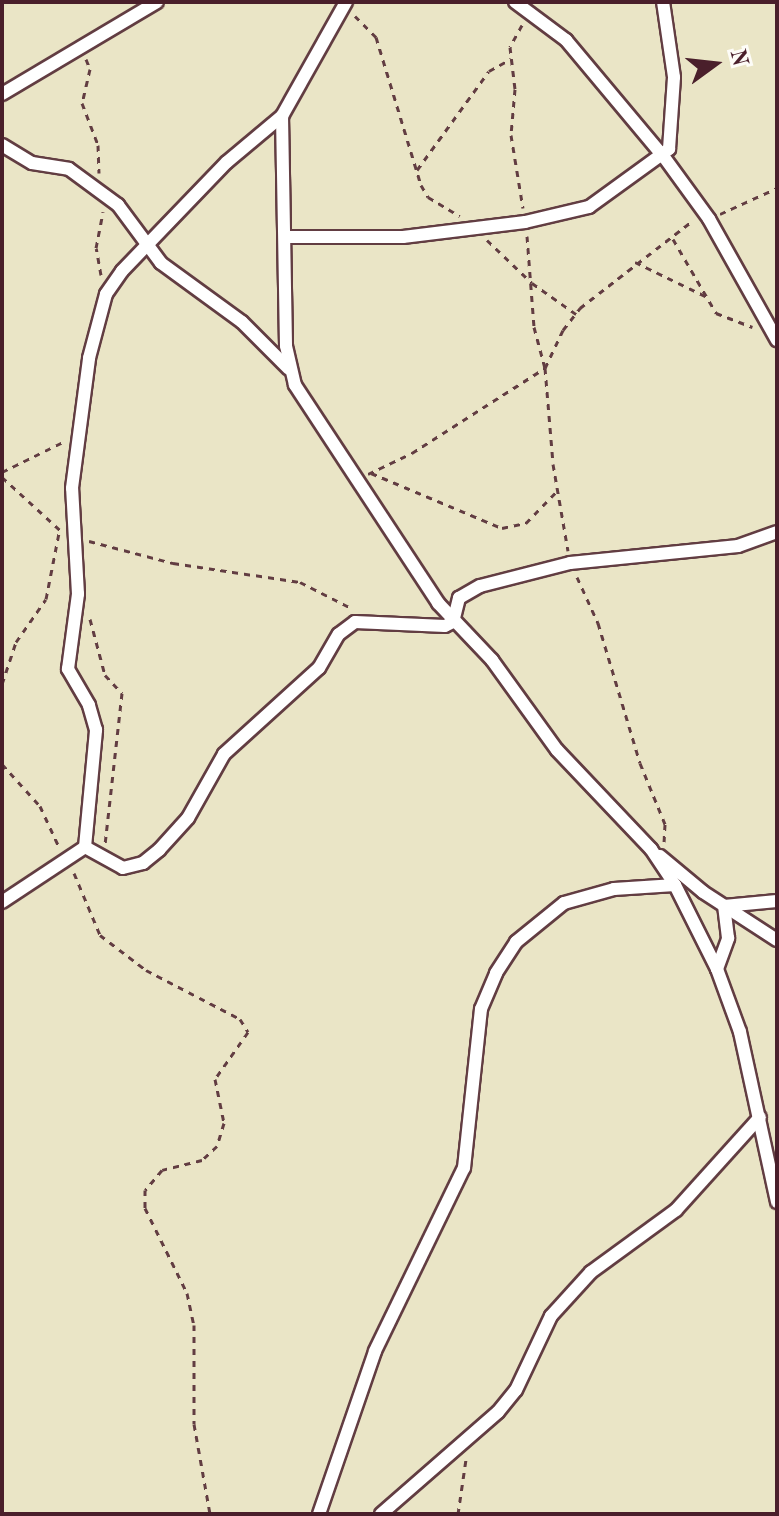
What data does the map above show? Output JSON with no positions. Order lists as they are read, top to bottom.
{
  "north": "right"
}
